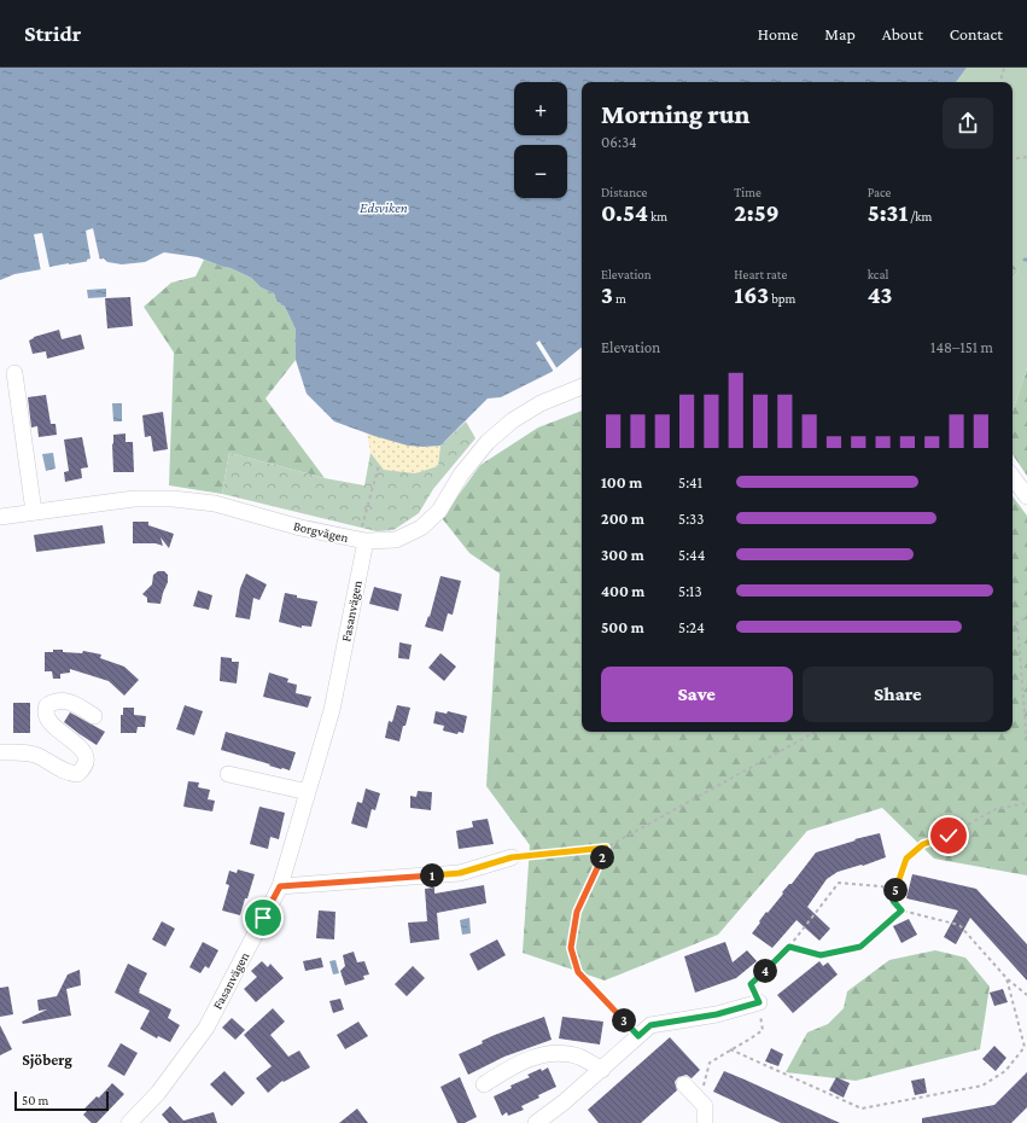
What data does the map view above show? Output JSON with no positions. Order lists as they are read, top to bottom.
{
  "streets": {
    "street": ["Borgvägen", "Fasanvägen"]
  },
  "crossings": [
    ["Borgvägen", "Fasanvägen"]
  ],
  "districts": ["Sjöberg"],
  "water": ["Edsviken"],
  "scale_bar": "50 m",
  "page": {
    "header": "Stridr",
    "nav": [
      "Home",
      "Map",
      "About",
      "Contact"
    ],
    "map_buttons": ["+", "−"],
    "heading": ["Morning run", "06:34"],
    "stats": [
      ["Distance", "0.54 km"],
      ["Time", "2:59"],
      ["Pace", "5:31 /km"],
      ["Elevation", "3 m"],
      ["Heart rate", "163 bpm"],
      ["kcal", "43"]
    ],
    "chart": ["Elevation", "148–151 m"],
    "list": [
      {
        "name": "100 m",
        "note": "5:41"
      },
      {
        "name": "200 m",
        "note": "5:33"
      },
      {
        "name": "300 m",
        "note": "5:44"
      },
      {
        "name": "400 m",
        "note": "5:13"
      },
      {
        "name": "500 m",
        "note": "5:24"
      }
    ],
    "buttons": ["Save", "Share"],
    "pins": [
      "2",
      "1",
      "5",
      "4",
      "3"
    ],
    "scale": "50 m"
  }
}
